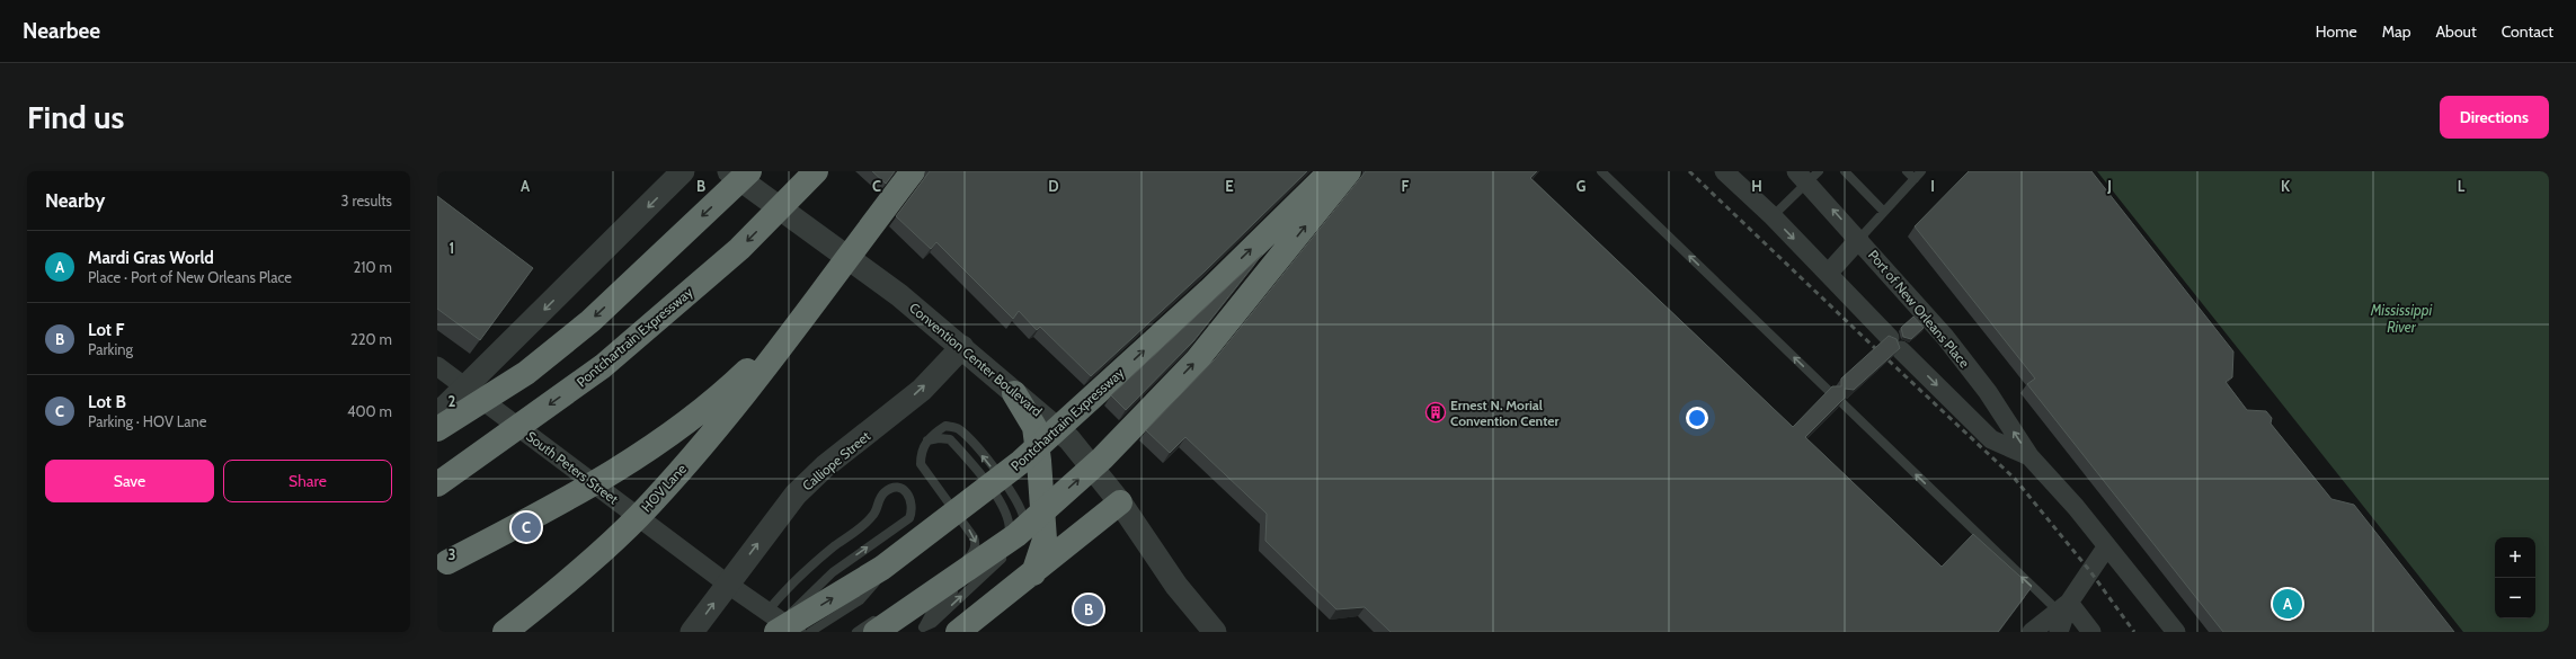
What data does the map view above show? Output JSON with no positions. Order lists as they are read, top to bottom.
{
  "streets": {
    "highway": ["Pontchartrain Expressway", "HOV Lane"],
    "street": [
      "Port of New Orleans Place",
      "Convention Center Boulevard",
      "Calliope Street",
      "South Peters Street"
    ]
  },
  "crossings": [
    ["Pontchartrain Expressway", "South Peters Street"],
    ["Convention Center Boulevard", "Calliope Street"],
    ["Calliope Street", "South Peters Street"]
  ],
  "one_way": ["Calliope Street"],
  "water": ["Mississippi River"],
  "places": {
    "building": ["Ernest N. Morial Convention Center"]
  },
  "page": {
    "header": "Nearbee",
    "nav": [
      "Home",
      "Map",
      "About",
      "Contact"
    ],
    "buttons": [
      "Directions",
      ["Save", "Share"]
    ],
    "title": "Find us",
    "heading": ["Nearby", "3 results"],
    "list": [
      {
        "mark": "A",
        "name": "Mardi Gras World",
        "note": "Place · Port of New Orleans Place",
        "value": "210 m"
      },
      {
        "mark": "B",
        "name": "Lot F",
        "note": "Parking",
        "value": "220 m"
      },
      {
        "mark": "C",
        "name": "Lot B",
        "note": "Parking · HOV Lane",
        "value": "400 m"
      }
    ],
    "pins": ["C", "A", "B"],
    "map_buttons": ["+", "−"]
  },
  "grid": {
    "columns": [
      "A",
      "B",
      "C",
      "D",
      "E",
      "F",
      "G",
      "H",
      "I",
      "J",
      "K",
      "L"
    ],
    "rows": ["1", "2", "3"]
  }
}
